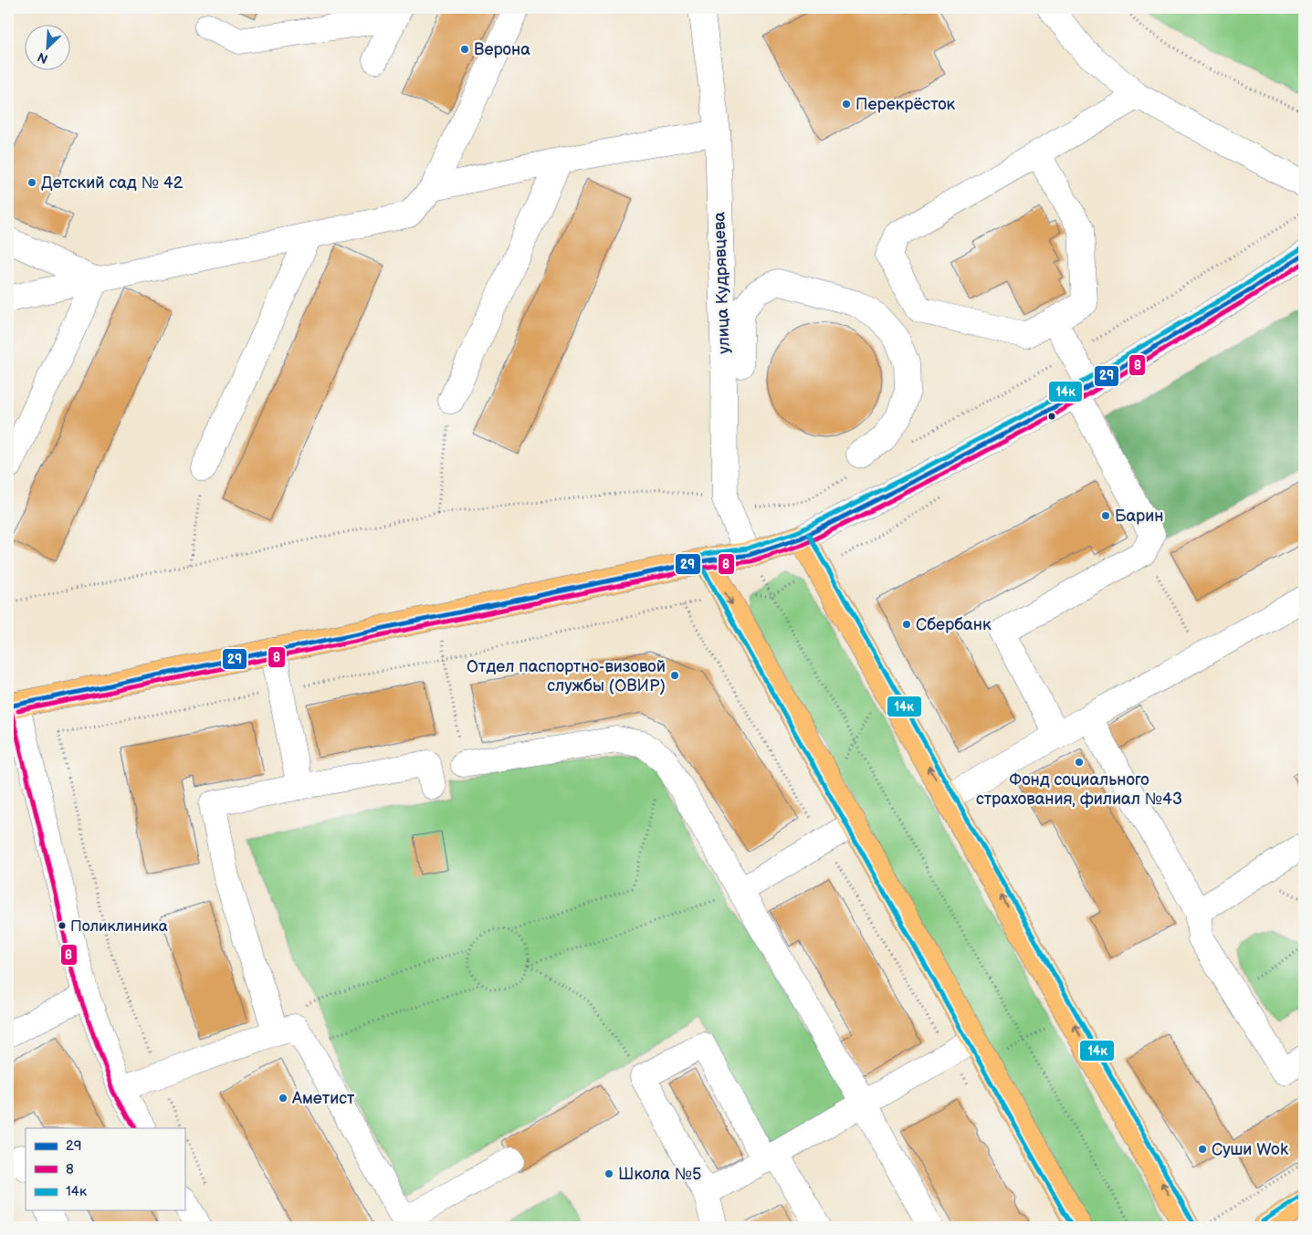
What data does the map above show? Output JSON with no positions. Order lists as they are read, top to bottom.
{
  "streets": {
    "street": ["улица Кудрявцева"]
  },
  "places": [
    "Верона",
    "Перекрёсток",
    "Детский сад № 42",
    "Барин",
    "Сбербанк",
    "Отдел паспортно-визовой службы (ОВИР)",
    "Фонд социального страхования, филиал №43",
    "Поликлиника",
    "Аметист",
    "Суши Wok",
    "Школа №5"
  ],
  "lines": ["transit line 14к", "transit line 29", "transit line 8"],
  "legend": ["29", "8", "14к"],
  "north": "bottom left"
}
